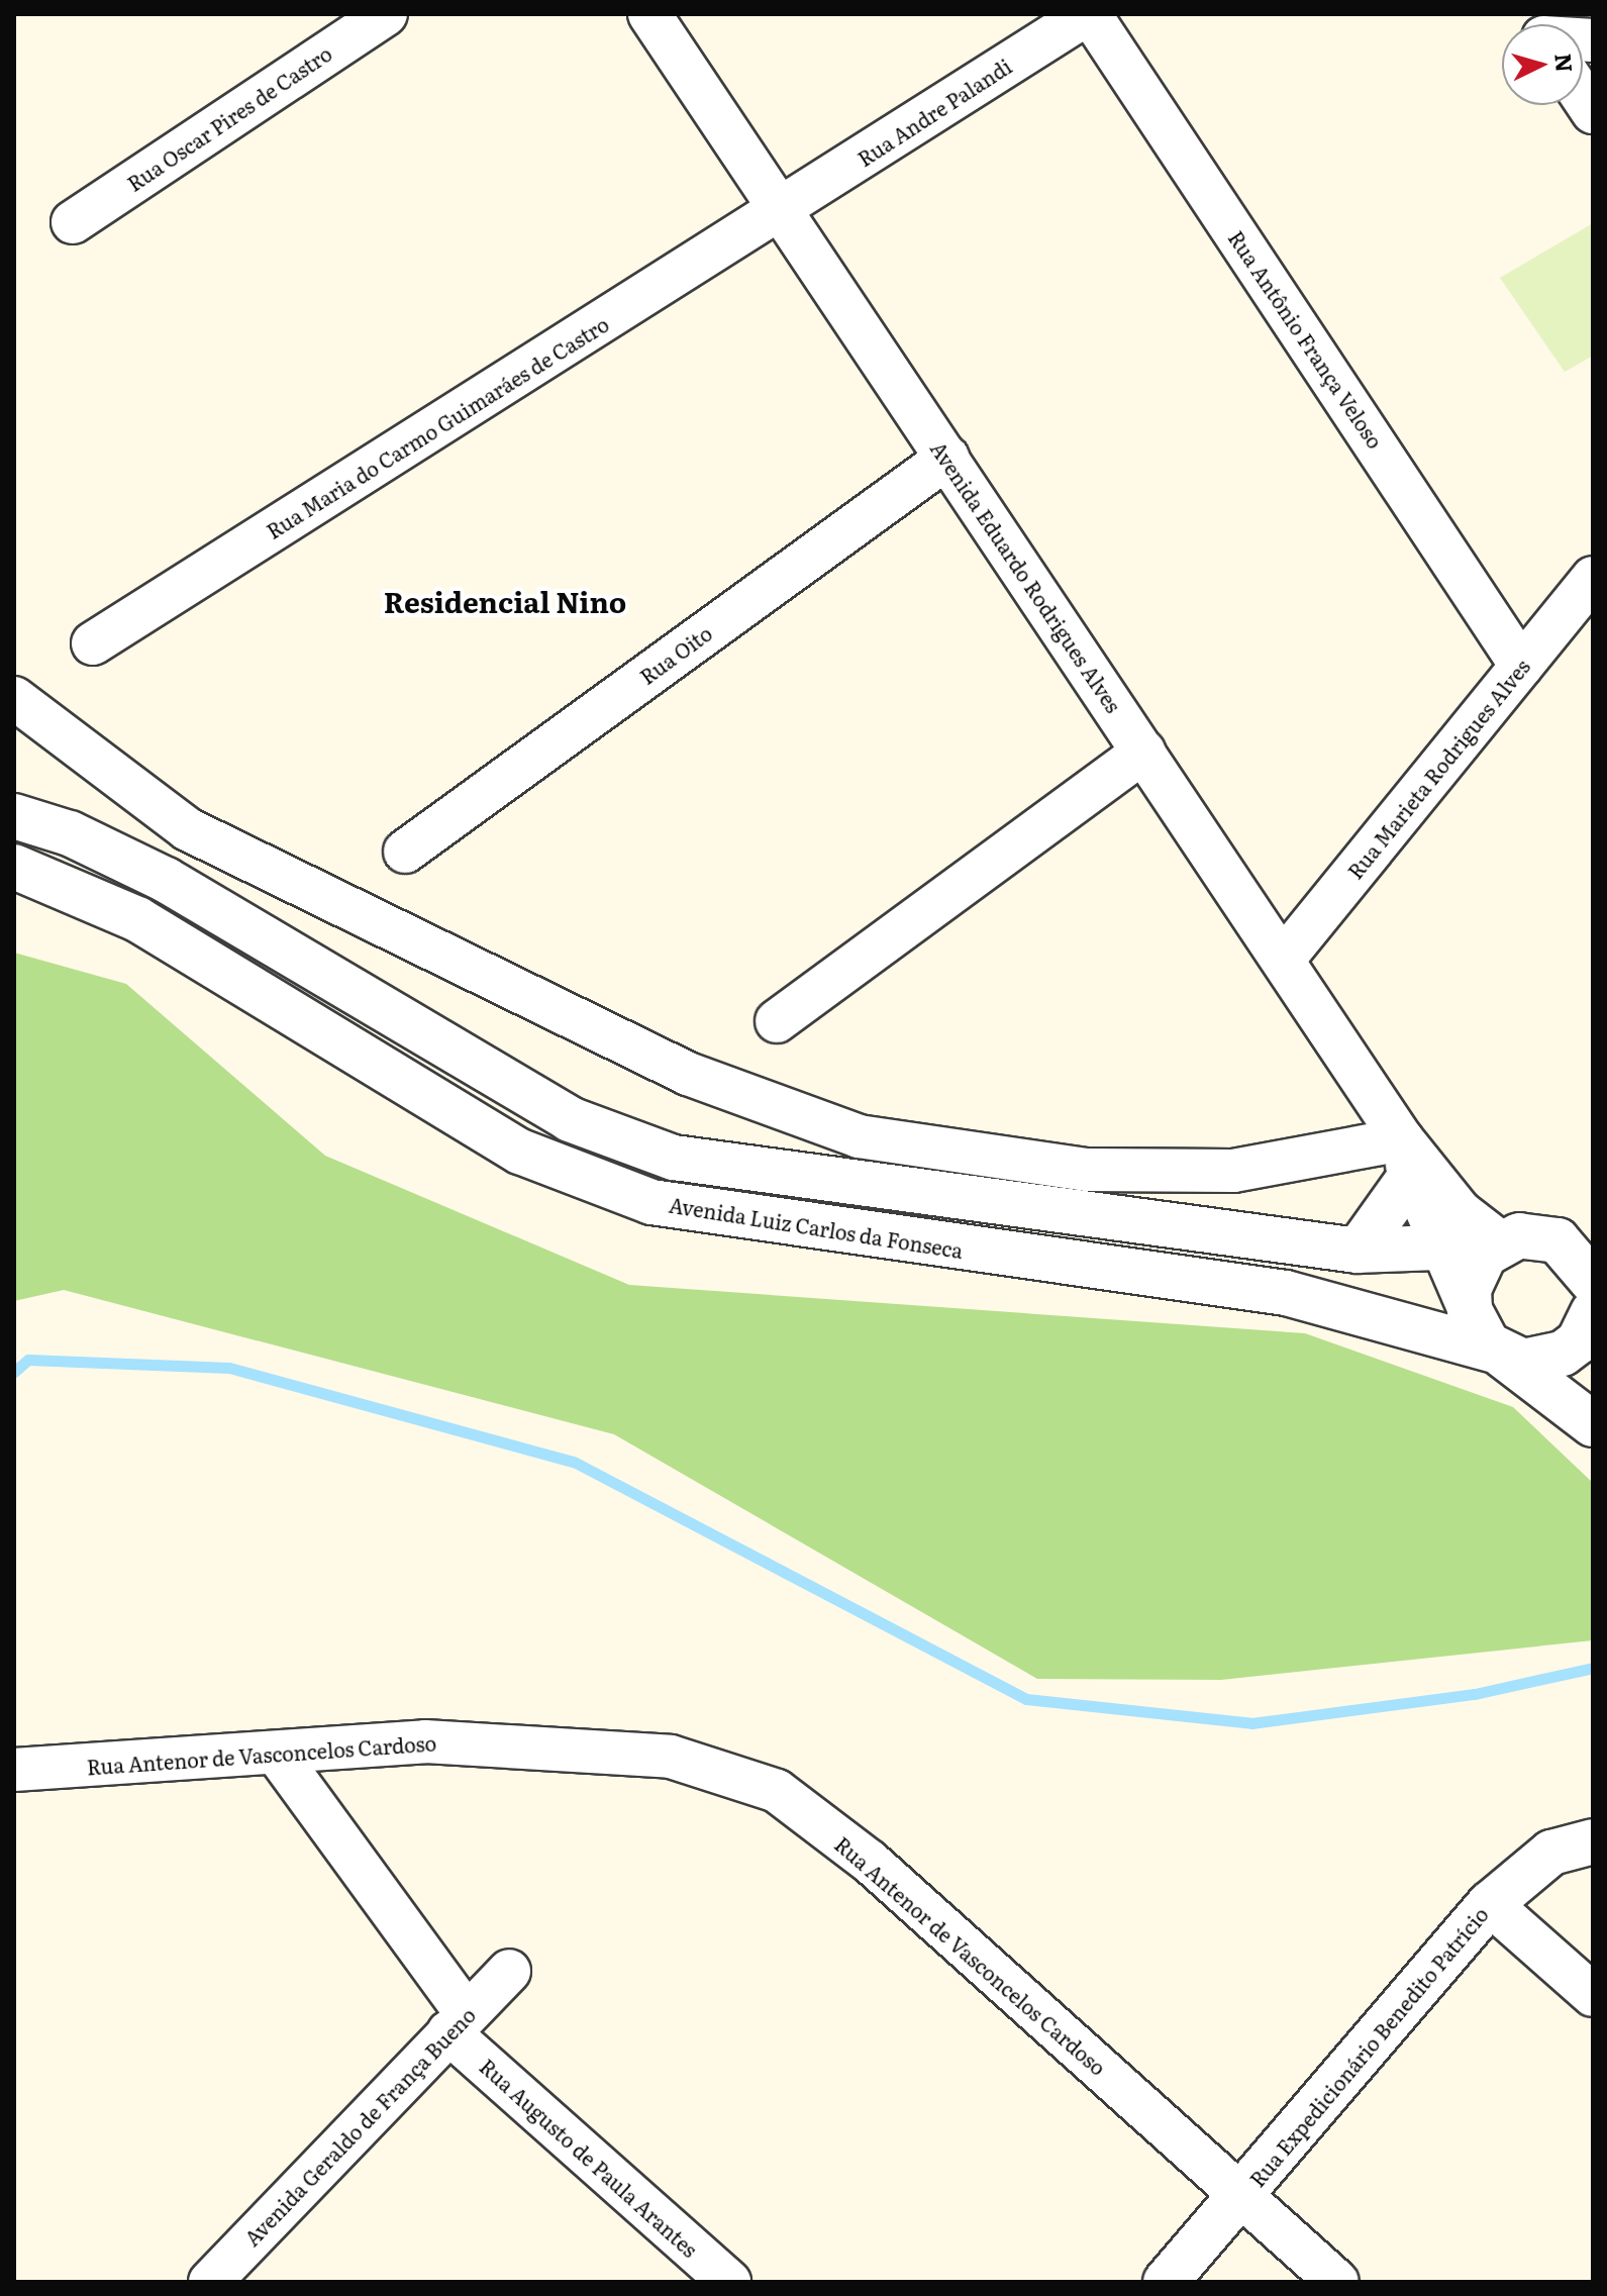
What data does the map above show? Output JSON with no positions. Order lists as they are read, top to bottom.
{
  "streets": {
    "street": [
      "Rua Andre Palandi",
      "Rua Oscar Pires de Castro",
      "Rua Antônio França Veloso",
      "Rua Maria do Carmo Guimaráes de Castro",
      "Avenida Eduardo Rodrigues Alves",
      "Rua Oito",
      "Rua Marieta Rodrigues Alves",
      "Avenida Luiz Carlos da Fonseca",
      "Rua Antenor de Vasconcelos Cardoso",
      "Rua Expedicionário Benedito Patrício",
      "Avenida Geraldo de França Bueno",
      "Rua Augusto de Paula Arantes"
    ]
  },
  "crossings": [
    ["Rua Andre Palandi", "Rua Antônio França Veloso"],
    ["Rua Andre Palandi", "Rua Maria do Carmo Guimaráes de Castro"],
    ["Rua Andre Palandi", "Avenida Eduardo Rodrigues Alves"],
    ["Rua Antônio França Veloso", "Rua Marieta Rodrigues Alves"],
    ["Rua Maria do Carmo Guimaráes de Castro", "Avenida Eduardo Rodrigues Alves"],
    ["Avenida Eduardo Rodrigues Alves", "Rua Oito"],
    ["Avenida Eduardo Rodrigues Alves", "Rua Marieta Rodrigues Alves"],
    ["Rua Antenor de Vasconcelos Cardoso", "Rua Expedicionário Benedito Patrício"],
    ["Rua Antenor de Vasconcelos Cardoso", "Rua Augusto de Paula Arantes"],
    ["Avenida Geraldo de França Bueno", "Rua Augusto de Paula Arantes"]
  ],
  "districts": ["Residencial Nino"],
  "north": "right"
}
